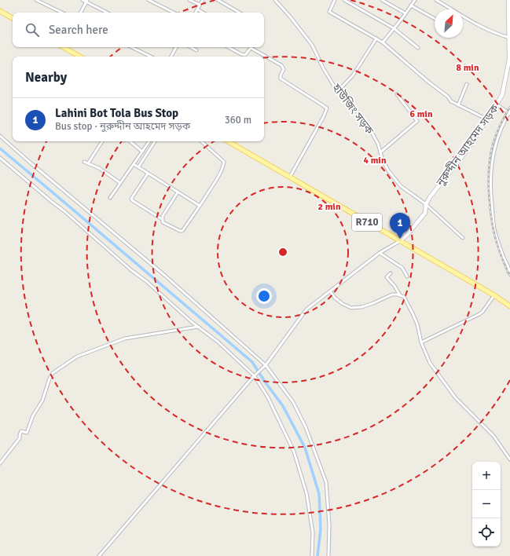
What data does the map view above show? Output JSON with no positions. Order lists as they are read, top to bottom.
{
  "streets": {
    "main road": ["নুরুদ্দীন আহমেদ সড়ক", "R710"],
    "street": ["হাউজিং সড়ক"]
  },
  "crossings": [
    ["হাউজিং সড়ক", "নুরুদ্দীন আহমেদ সড়ক"],
    ["নুরুদ্দীন আহমেদ সড়ক", "R710"]
  ],
  "north": "top right",
  "page": {
    "search": "Search here",
    "heading": "Nearby",
    "list": [
      {
        "mark": "1",
        "name": "Lahini Bot Tola Bus Stop",
        "note": "Bus stop · নুরুদ্দীন আহমেদ সড়ক",
        "value": "360 m"
      }
    ],
    "pins": "1",
    "map_buttons": ["+", "−"]
  },
  "rings": [
    "8 min",
    "6 min",
    "4 min",
    "2 min"
  ]
}
